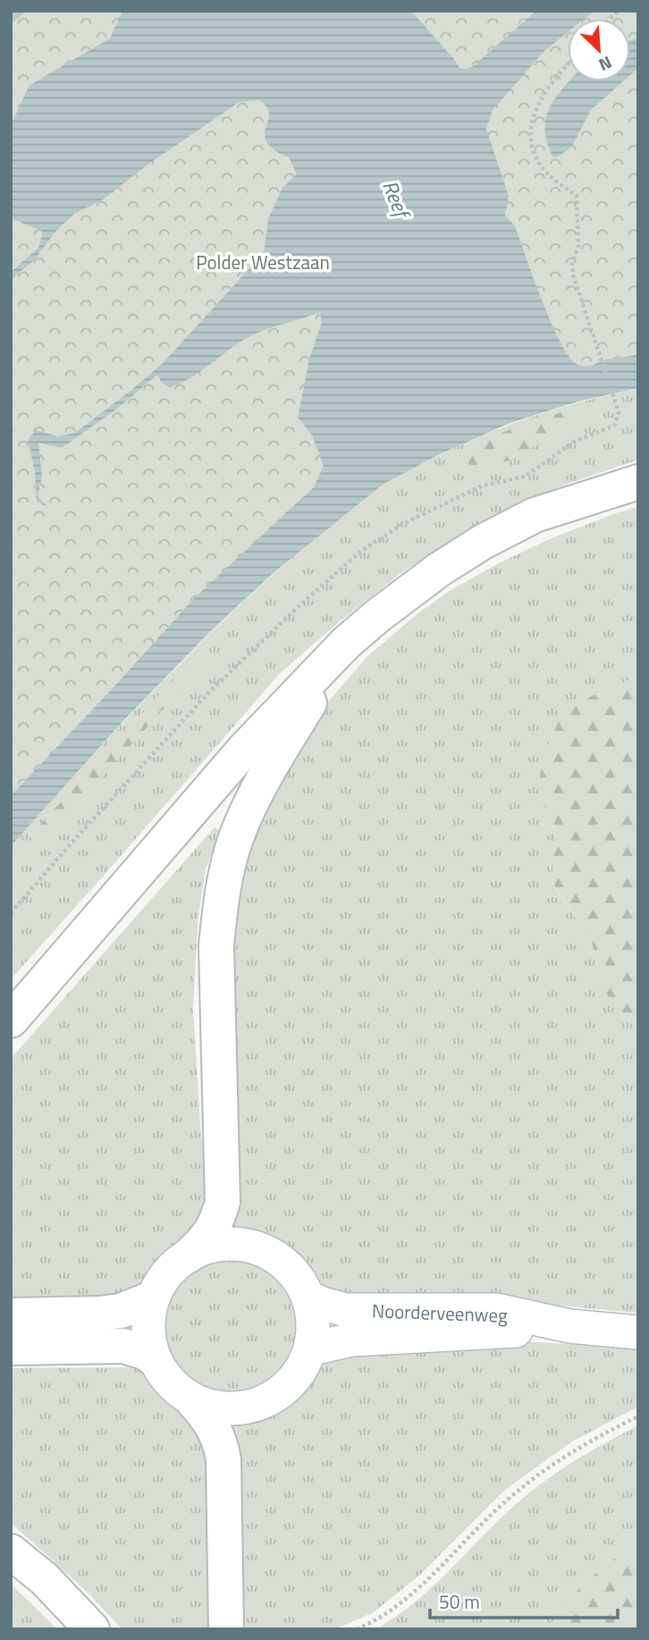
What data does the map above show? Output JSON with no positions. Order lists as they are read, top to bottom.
{
  "streets": {
    "street": ["Noorderveenweg"]
  },
  "water": ["Reef"],
  "parks": ["Polder Westzaan"],
  "scale_bar": "50 m",
  "north": "bottom right"
}
